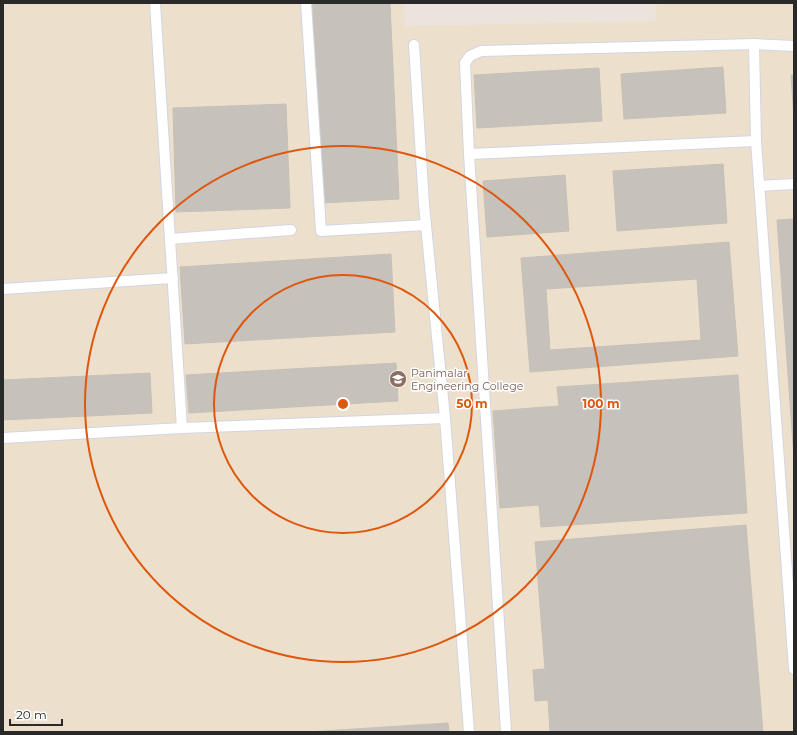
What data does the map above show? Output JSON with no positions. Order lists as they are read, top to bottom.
{
  "places": {
    "school or university": ["Panimalar Engineering College"]
  },
  "scale_bar": "20 m",
  "rings": ["50 m", "100 m"]
}
